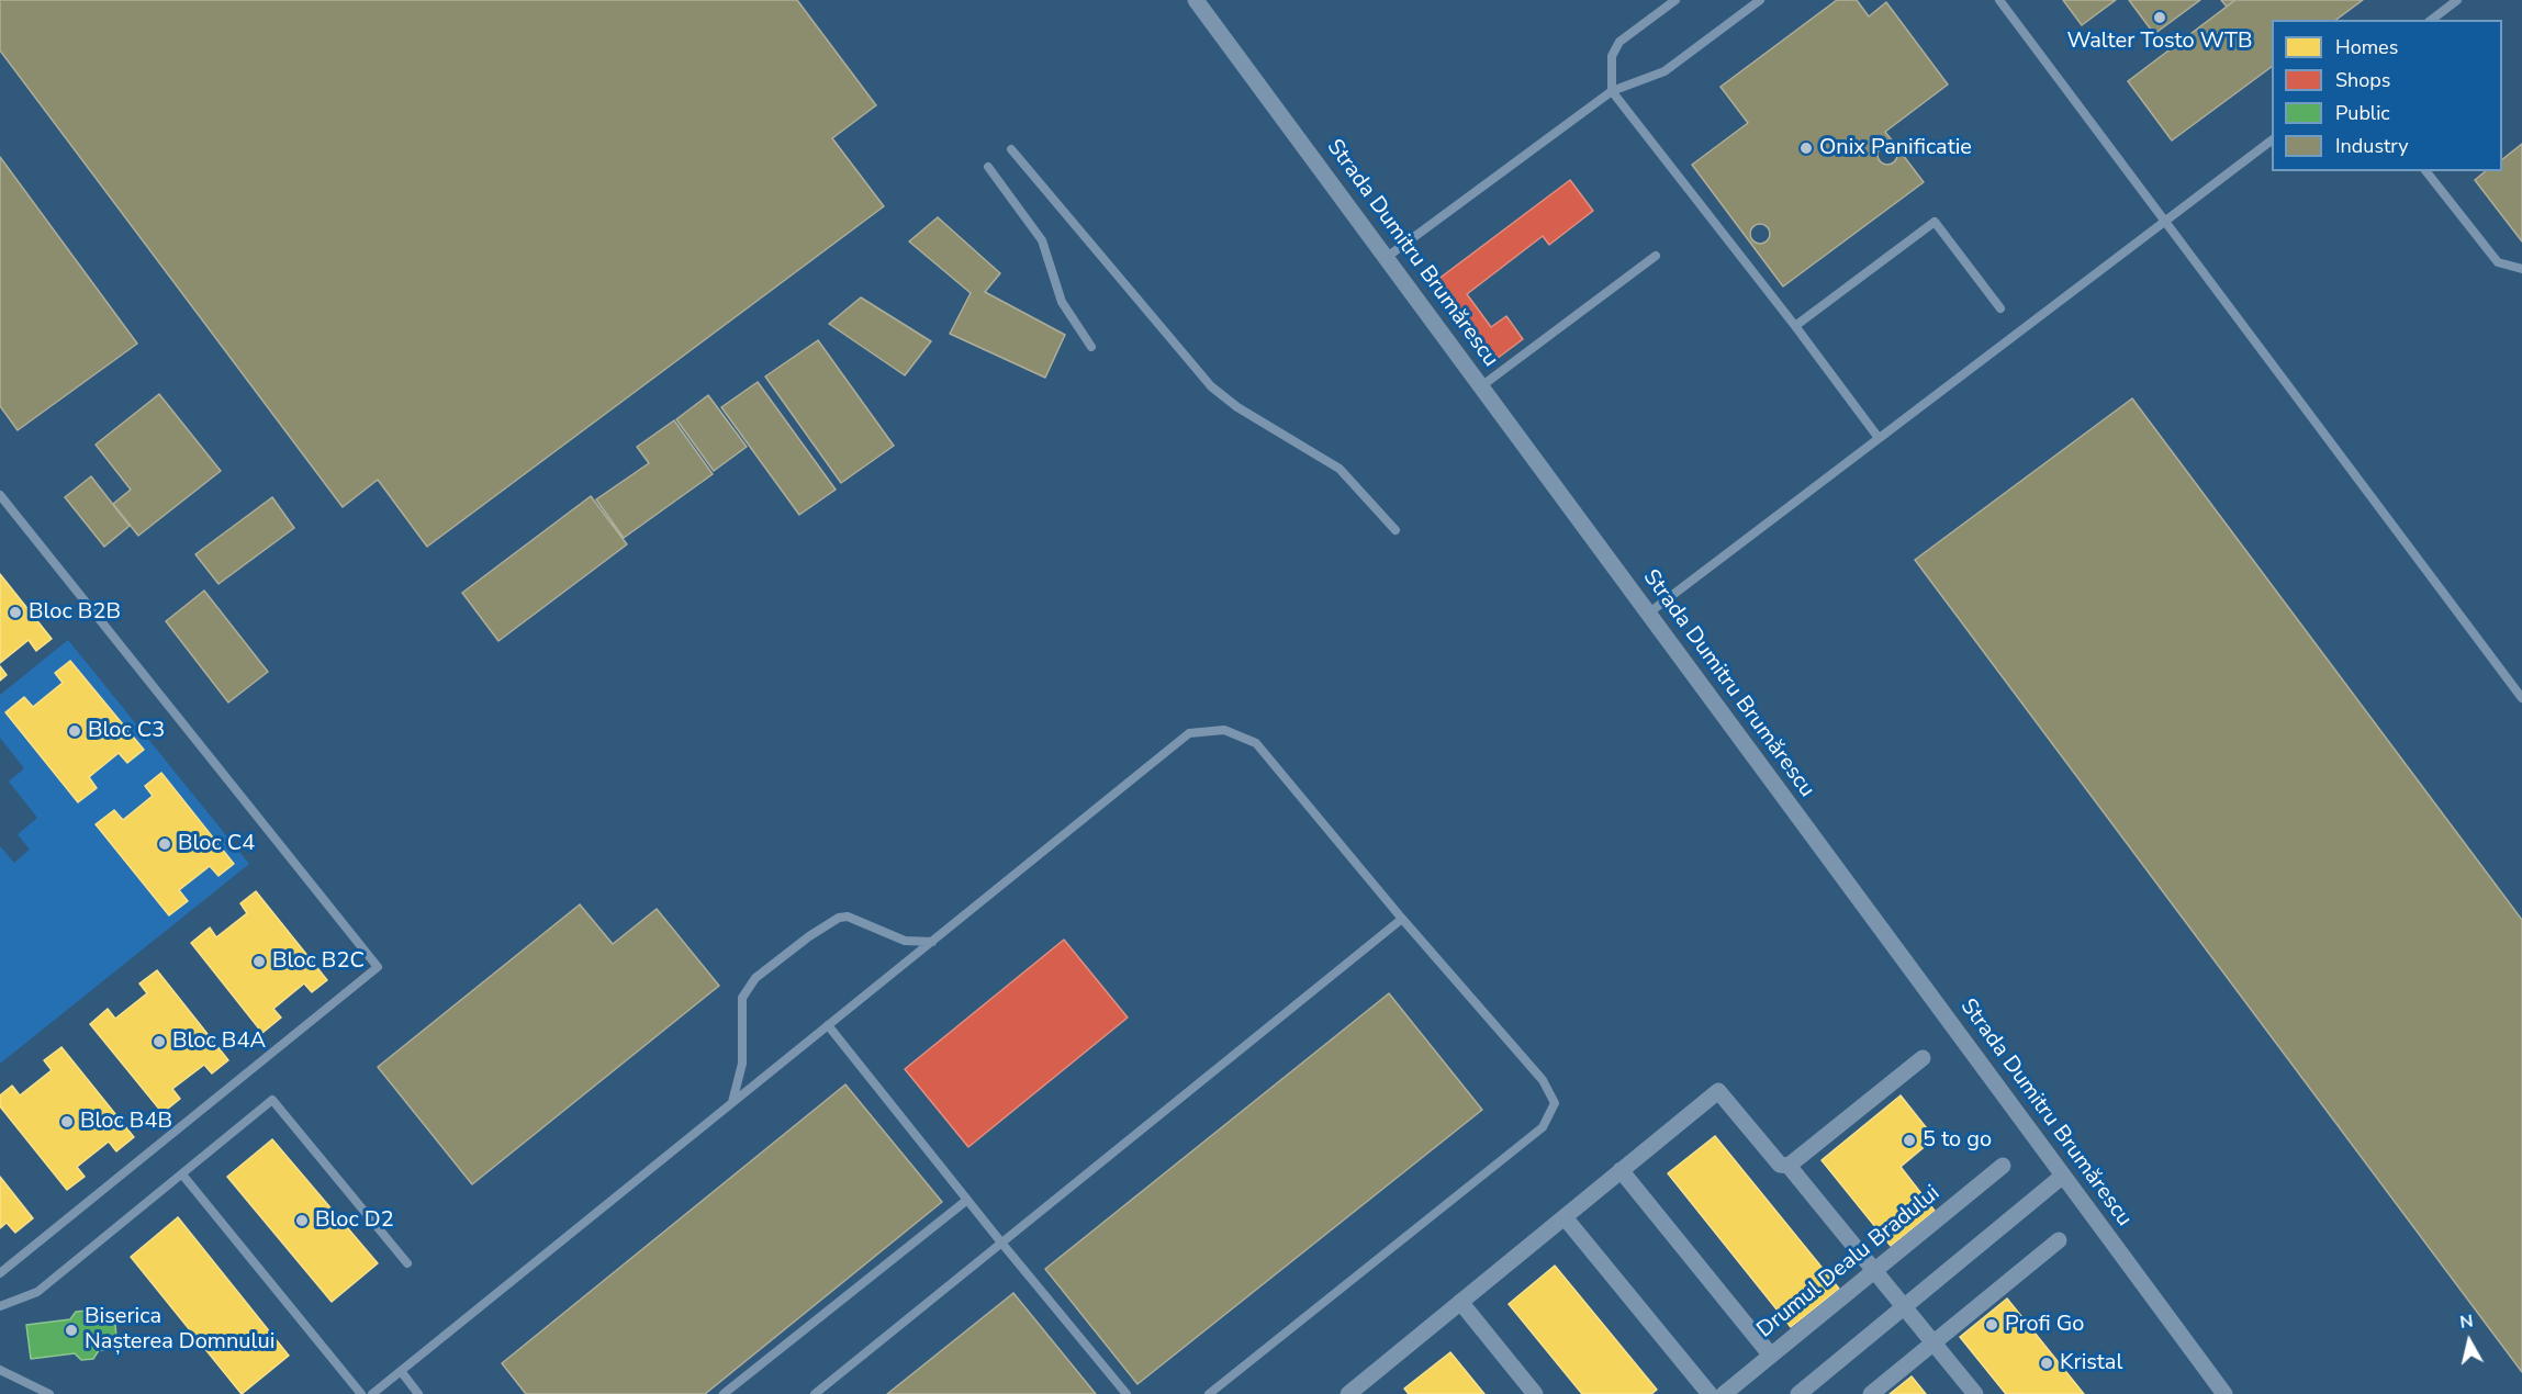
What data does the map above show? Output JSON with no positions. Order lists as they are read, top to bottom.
{
  "streets": {
    "street": ["Strada Dumitru Brumărescu", "Drumul Dealu Bradului"]
  },
  "places": [
    "Walter Tosto WTB",
    "Onix Panificatie",
    "Bloc B2B",
    "Bloc C3",
    "Bloc C4",
    "Bloc B2C",
    "Bloc B4A",
    "Bloc B4B",
    "5 to go",
    "Bloc D2",
    "Profi Go",
    "Biserica Nașterea Domnului",
    "Kristal"
  ],
  "legend": [
    "Homes",
    "Shops",
    "Public",
    "Industry"
  ],
  "north": "top"
}
